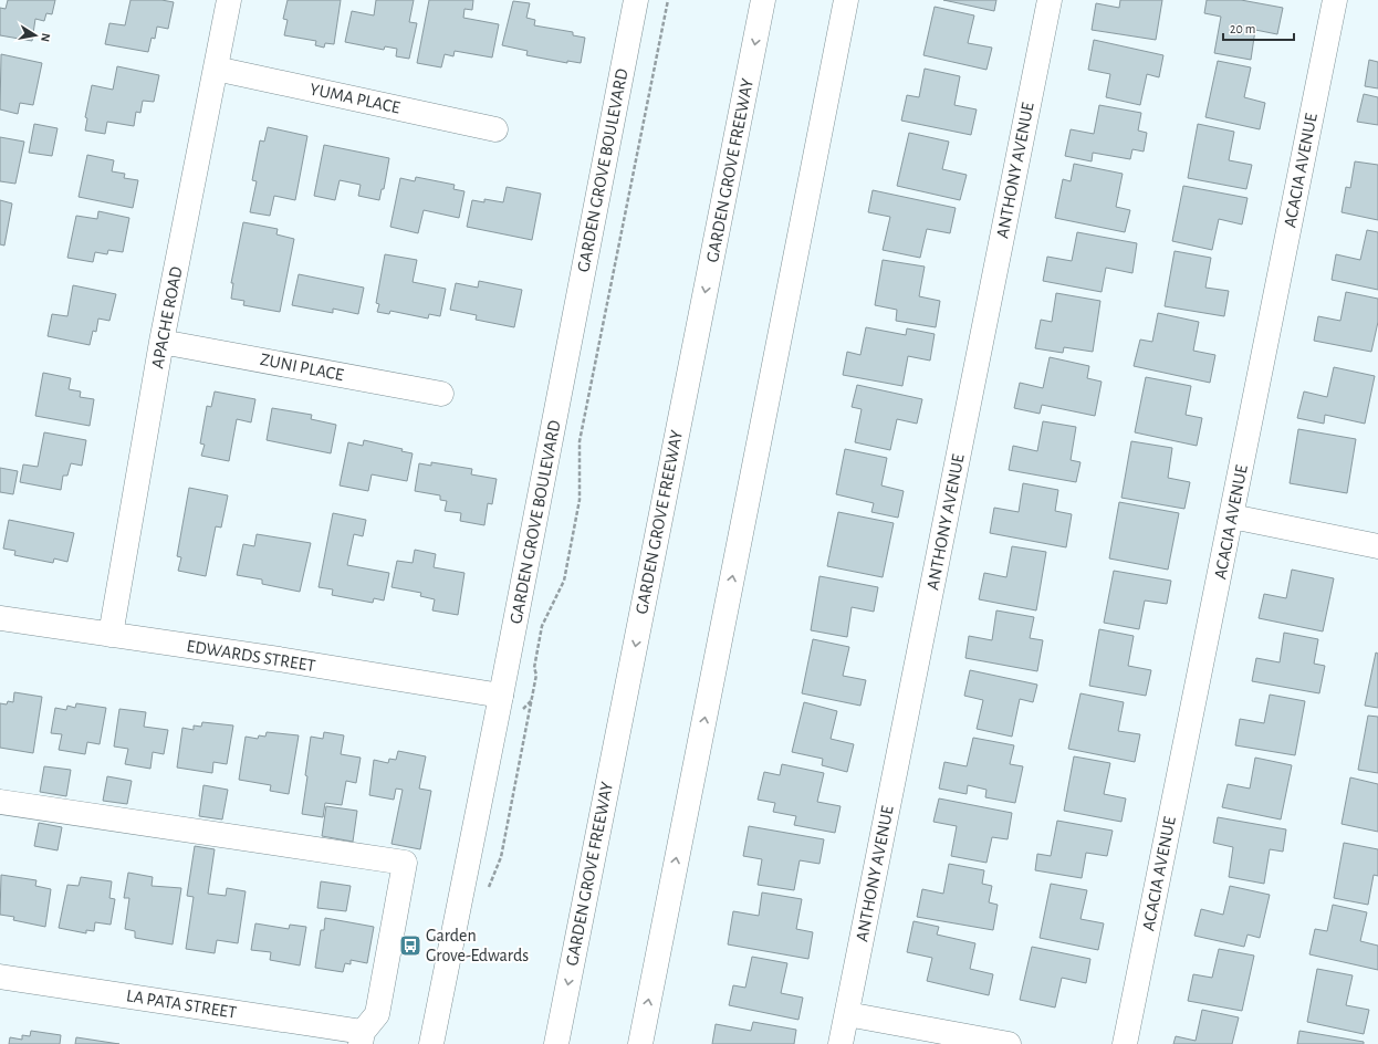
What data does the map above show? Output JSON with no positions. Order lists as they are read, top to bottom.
{
  "streets": {
    "main road": [
      "YUMA PLACE",
      "GARDEN GROVE BOULEVARD",
      "GARDEN GROVE FREEWAY",
      "ANTHONY AVENUE",
      "ACACIA AVENUE",
      "APACHE ROAD",
      "ZUNI PLACE",
      "EDWARDS STREET",
      "LA PATA STREET"
    ]
  },
  "crossings": [
    ["YUMA PLACE", "APACHE ROAD"],
    ["GARDEN GROVE BOULEVARD", "EDWARDS STREET"],
    ["APACHE ROAD", "ZUNI PLACE"],
    ["APACHE ROAD", "EDWARDS STREET"]
  ],
  "places": {
    "bus stop": ["Garden Grove-Edwards"]
  },
  "scale_bar": "20 m",
  "north": "right"
}
